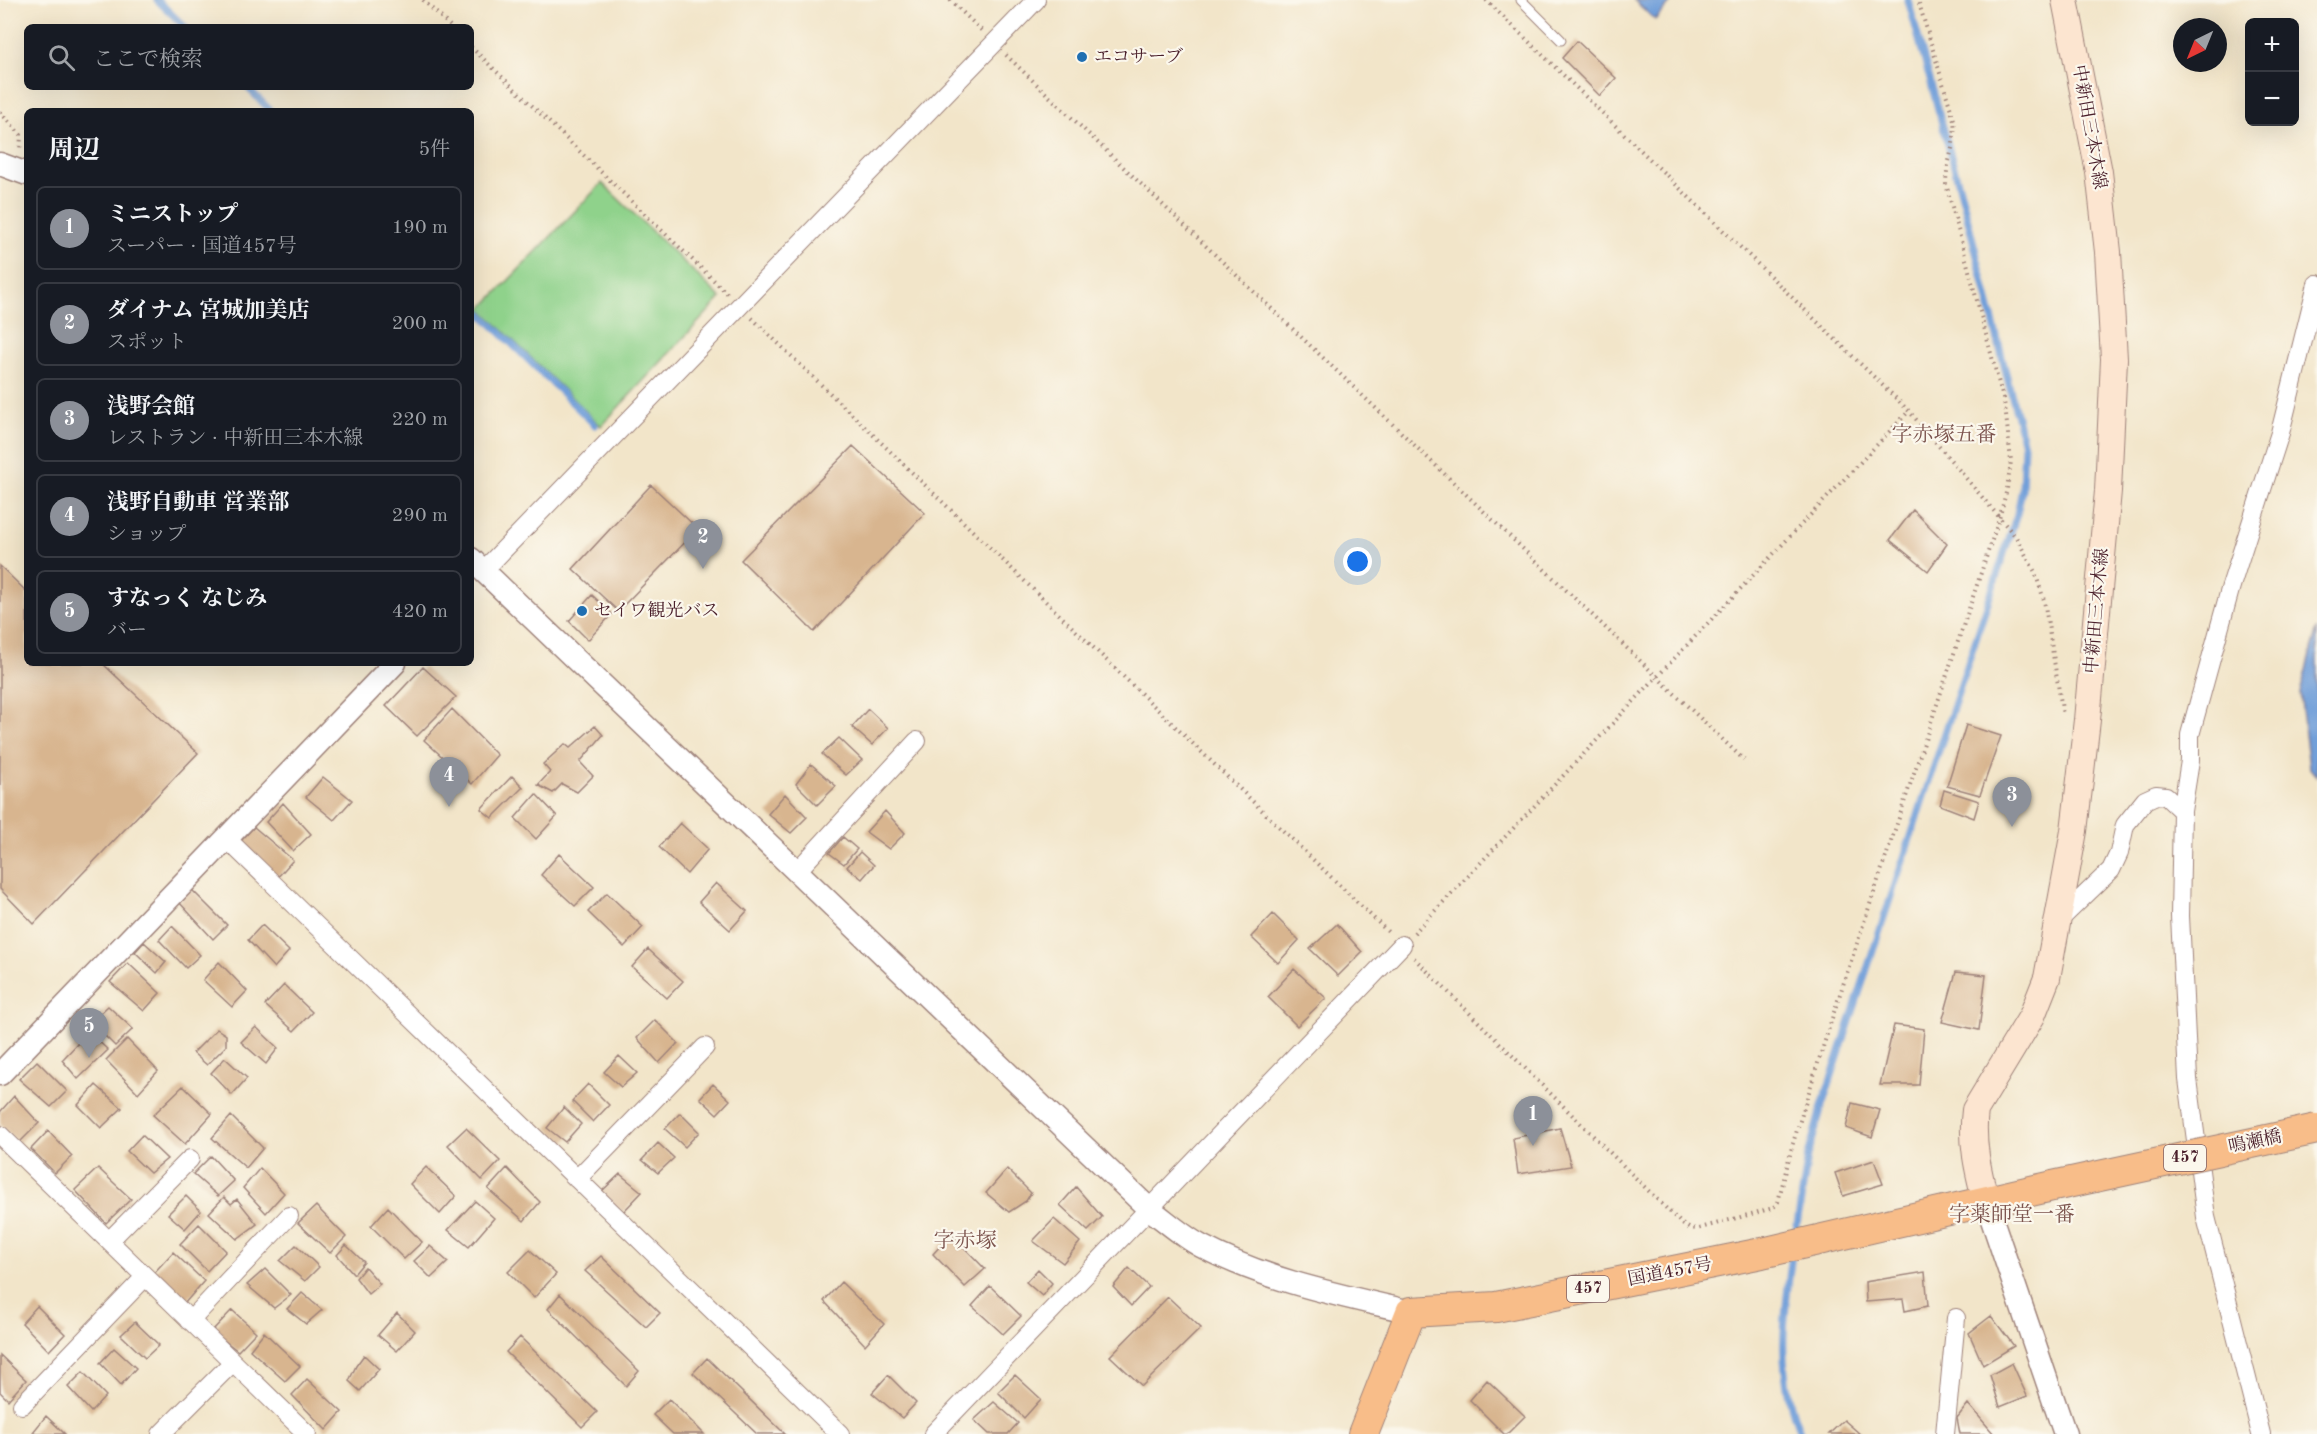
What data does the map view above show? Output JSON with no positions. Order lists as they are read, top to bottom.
{
  "streets": {
    "highway": ["鳴瀬橋", "457", "国道457号"],
    "main road": ["中新田三本木線"]
  },
  "crossings": [
    ["中新田三本木線", "国道457号"],
    ["鳴瀬橋", "国道457号"]
  ],
  "districts": ["字赤塚五番", "字薬師堂一番", "字赤塚"],
  "places": ["エコサーブ", "セイワ観光バス"],
  "north": "bottom left",
  "page": {
    "map_buttons": ["+", "−"],
    "search": "ここで検索",
    "heading": ["周辺", "5件"],
    "list": [
      {
        "mark": "1",
        "name": "ミニストップ",
        "note": "スーパー · 国道457号",
        "value": "190 m"
      },
      {
        "mark": "2",
        "name": "ダイナム 宮城加美店",
        "note": "スポット",
        "value": "200 m"
      },
      {
        "mark": "3",
        "name": "浅野会館",
        "note": "レストラン · 中新田三本木線",
        "value": "220 m"
      },
      {
        "mark": "4",
        "name": "浅野自動車 営業部",
        "note": "ショップ",
        "value": "290 m"
      },
      {
        "mark": "5",
        "name": "すなっく なじみ",
        "note": "バー",
        "value": "420 m"
      }
    ],
    "pins": [
      "2",
      "4",
      "3",
      "5",
      "1"
    ]
  }
}
